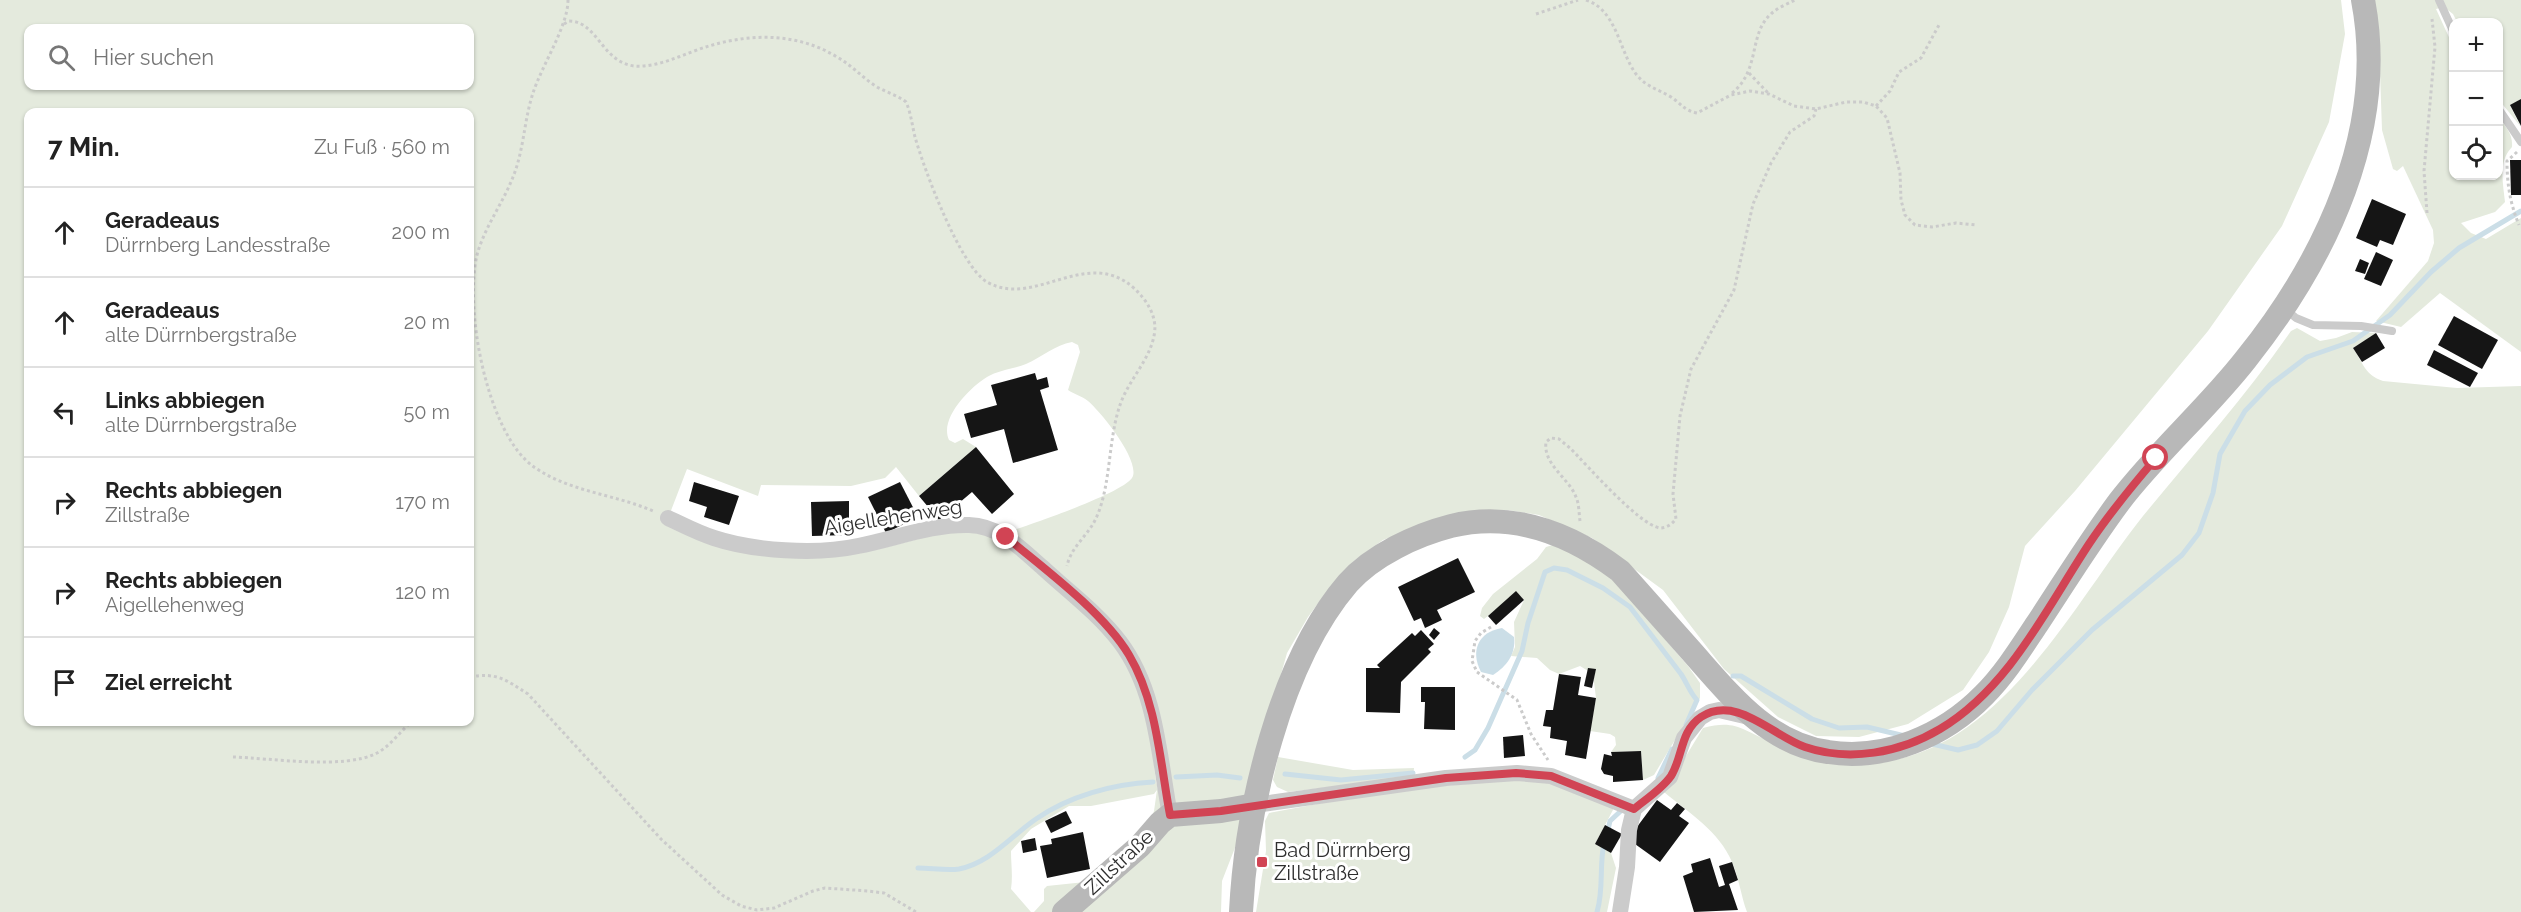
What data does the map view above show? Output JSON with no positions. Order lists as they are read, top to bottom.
{
  "streets": {
    "main road": ["Zillstraße"],
    "street": ["Aigellehenweg"]
  },
  "crossings": [
    ["Aigellehenweg", "Zillstraße"]
  ],
  "places": {
    "transit": ["Bad Dürrnberg Zillstraße"]
  },
  "page": {
    "map_buttons": ["+", "−"],
    "search": "Hier suchen",
    "heading": ["7 Min.", "Zu Fuß · 560 m"],
    "list": [
      ["Geradeaus", "Dürrnberg Landesstraße", "200 m"],
      ["Geradeaus", "alte Dürrnbergstraße", "20 m"],
      ["Links abbiegen", "alte Dürrnbergstraße", "50 m"],
      ["Rechts abbiegen", "Zillstraße", "170 m"],
      ["Rechts abbiegen", "Aigellehenweg", "120 m"],
      "Ziel erreicht"
    ]
  }
}
